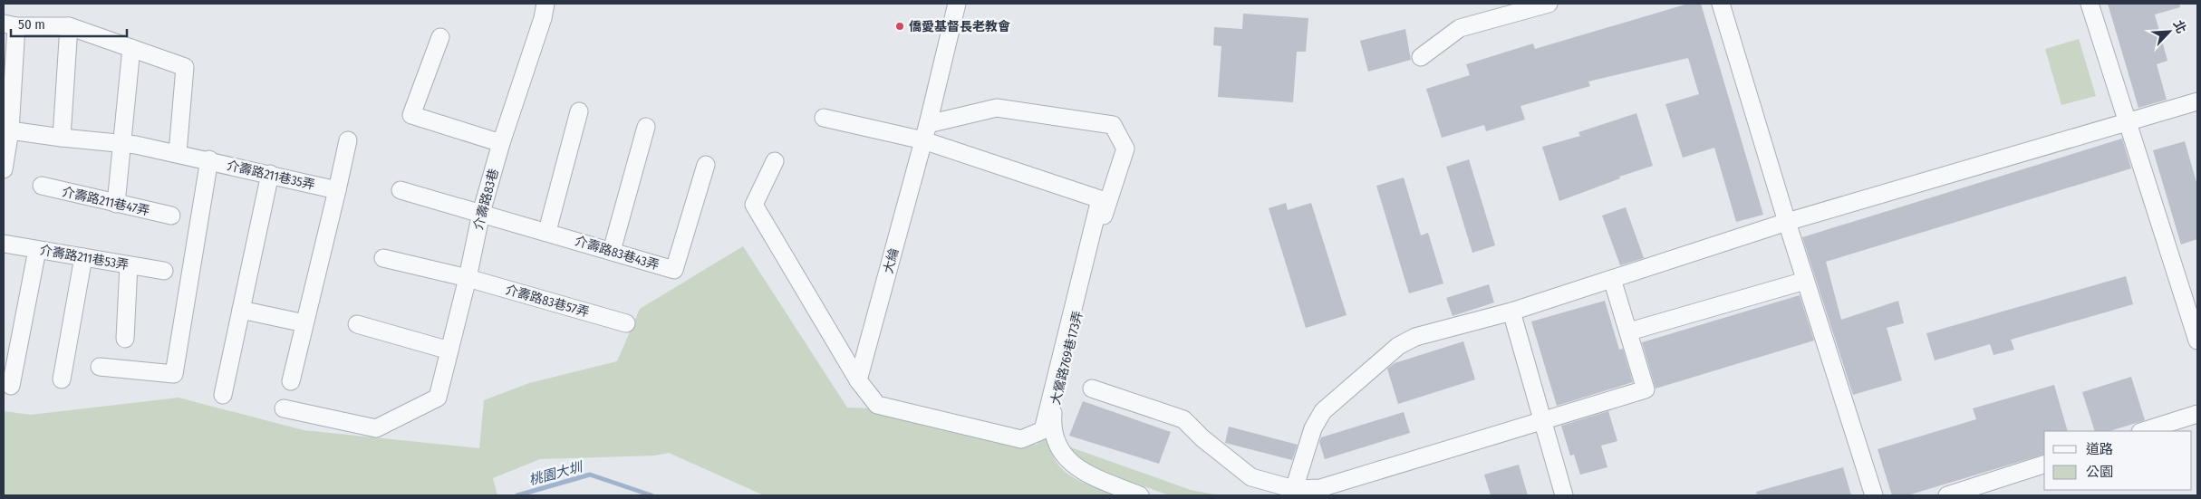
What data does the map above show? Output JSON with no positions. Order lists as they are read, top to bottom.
{
  "streets": {
    "street": [
      "介壽路211巷35弄",
      "介壽路83巷",
      "介壽路211巷47弄",
      "介壽路83巷43弄",
      "介壽路211巷53弄",
      "大綸",
      "介壽路83巷57弄",
      "大鶯路769巷173弄"
    ]
  },
  "crossings": [
    ["介壽路83巷", "介壽路83巷43弄"],
    ["介壽路83巷", "介壽路83巷57弄"],
    ["大綸", "大鶯路769巷173弄"]
  ],
  "water": ["桃園大圳"],
  "places": ["僑愛基督長老教會"],
  "legend": ["道路", "公園"],
  "scale_bar": "50 m",
  "north": "top right"
}
